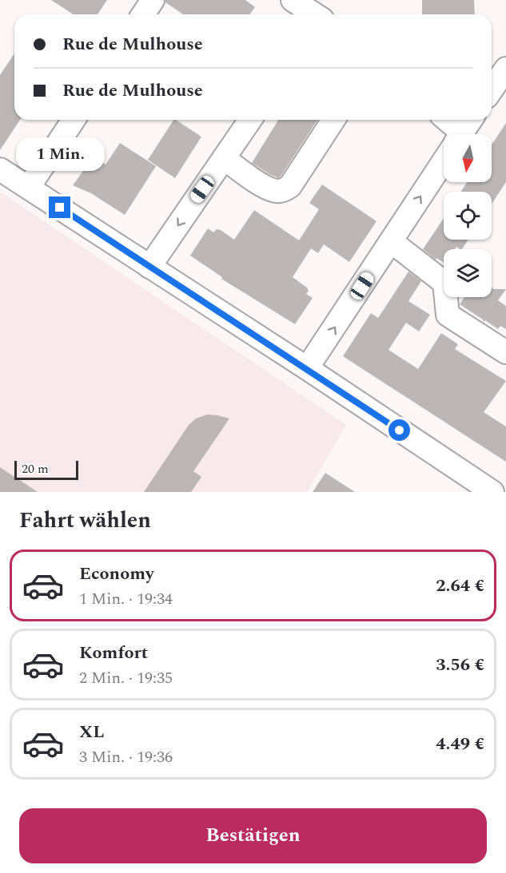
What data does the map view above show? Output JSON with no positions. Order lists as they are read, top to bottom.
{
  "scale_bar": "20 m",
  "north": "bottom",
  "page": {
    "banner": ["Rue de Mulhouse", "Rue de Mulhouse"],
    "bubble": "1 Min.",
    "scale": "20 m",
    "heading": "Fahrt wählen",
    "list": [
      {
        "name": "Economy",
        "note": "1 Min. · 19:34",
        "value": "2.64 €"
      },
      {
        "name": "Komfort",
        "note": "2 Min. · 19:35",
        "value": "3.56 €"
      },
      {
        "name": "XL",
        "note": "3 Min. · 19:36",
        "value": "4.49 €"
      }
    ],
    "buttons": "Bestätigen"
  }
}
